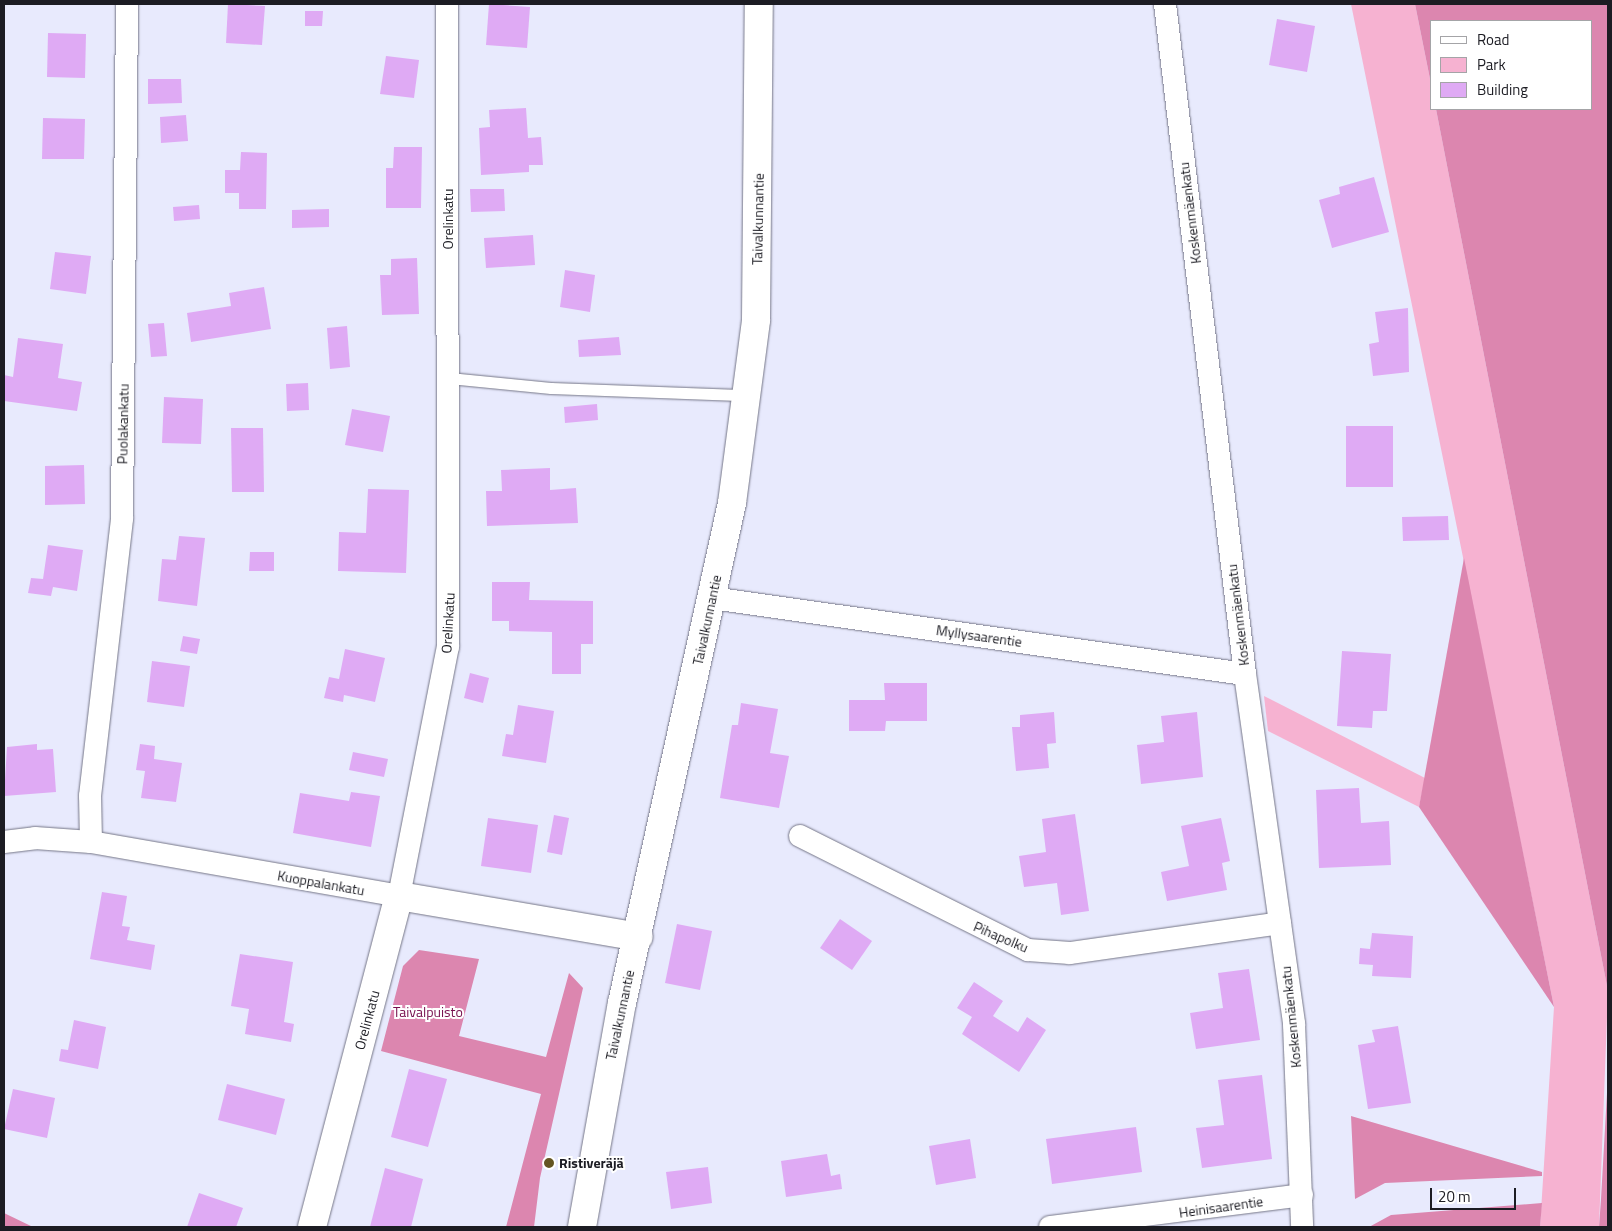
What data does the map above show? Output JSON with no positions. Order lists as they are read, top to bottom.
{
  "streets": {
    "street": [
      "Koskenmäenkatu",
      "Orelinkatu",
      "Taivalkunnantie",
      "Puolakankatu",
      "Myllysaarentie",
      "Kuoppalankatu",
      "Pihapolku",
      "Heinisaarentie"
    ]
  },
  "crossings": [
    ["Koskenmäenkatu", "Myllysaarentie"],
    ["Koskenmäenkatu", "Pihapolku"],
    ["Koskenmäenkatu", "Heinisaarentie"],
    ["Orelinkatu", "Kuoppalankatu"],
    ["Taivalkunnantie", "Myllysaarentie"],
    ["Taivalkunnantie", "Kuoppalankatu"],
    ["Puolakankatu", "Kuoppalankatu"]
  ],
  "parks": ["Taivalpuisto"],
  "places": ["Ristiveräjä"],
  "legend": ["Road", "Park", "Building"],
  "scale_bar": "20 m"
}
